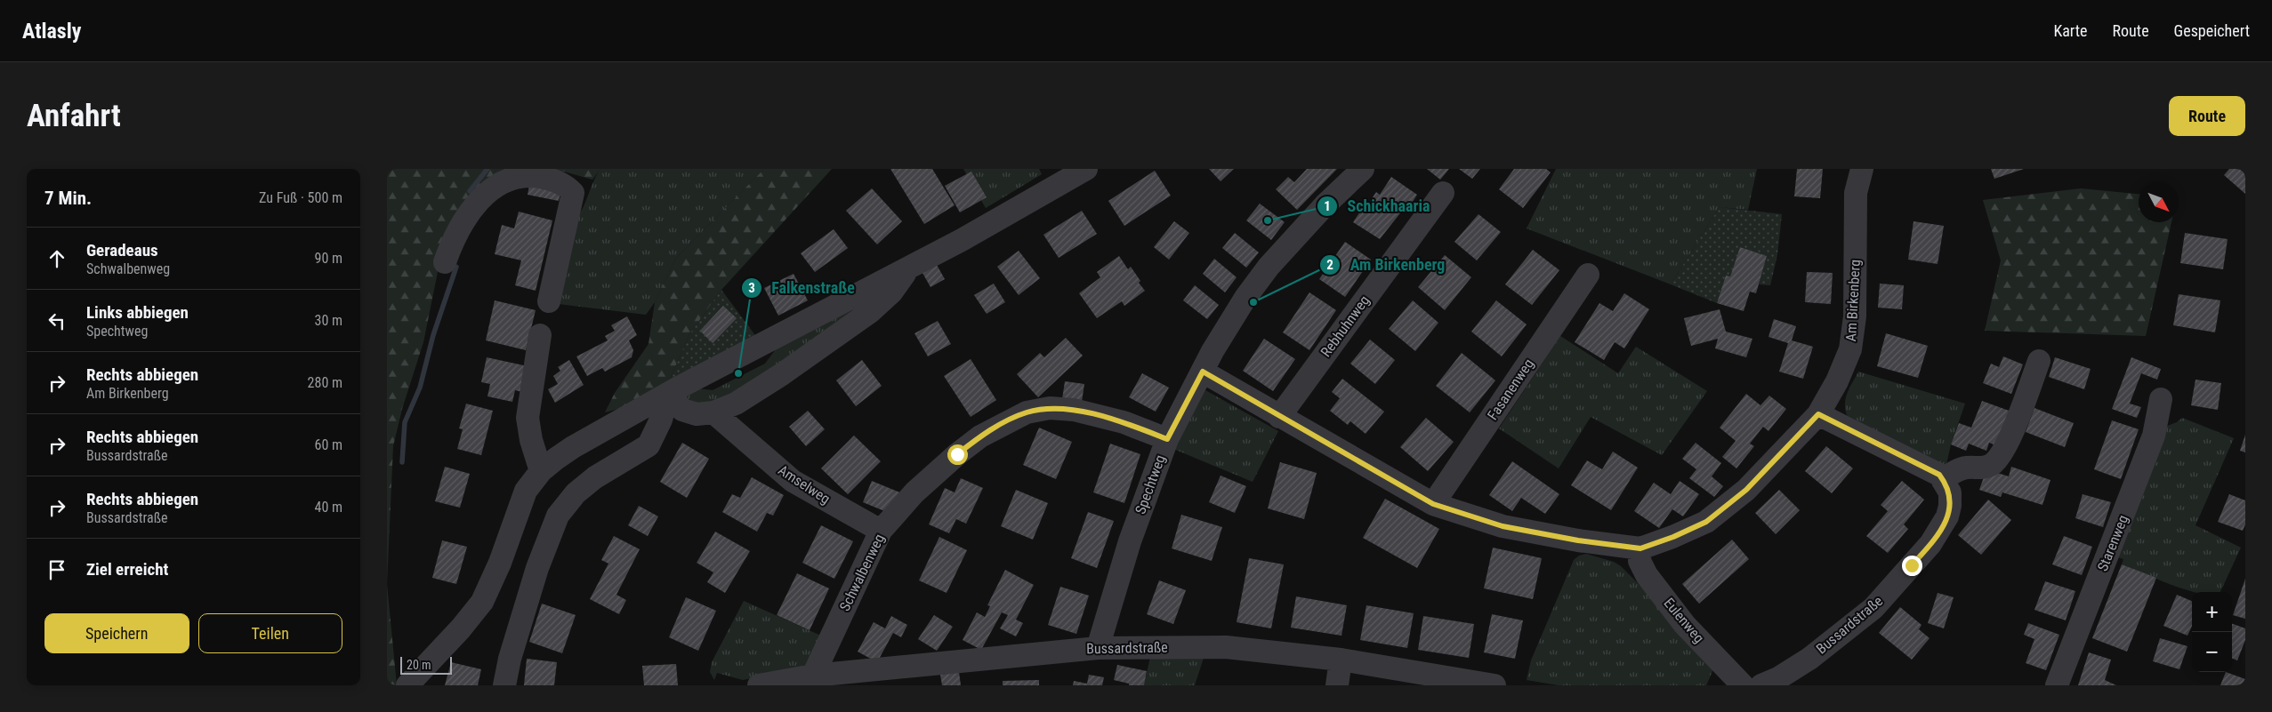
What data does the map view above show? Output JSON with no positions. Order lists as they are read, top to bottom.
{
  "streets": {
    "street": [
      "Am Birkenberg",
      "Rebhuhnweg",
      "Fasanenweg",
      "Amselweg",
      "Spechtweg",
      "Starenweg",
      "Schwalbenweg",
      "Eulenweg",
      "Bussardstraße"
    ]
  },
  "crossings": [
    ["Am Birkenberg", "Rebhuhnweg"],
    ["Am Birkenberg", "Fasanenweg"],
    ["Am Birkenberg", "Spechtweg"],
    ["Am Birkenberg", "Eulenweg"],
    ["Amselweg", "Schwalbenweg"],
    ["Spechtweg", "Schwalbenweg"],
    ["Spechtweg", "Bussardstraße"],
    ["Schwalbenweg", "Bussardstraße"]
  ],
  "places": ["Schickhaaria", "Am Birkenberg", "Falkenstraße"],
  "scale_bar": "20 m",
  "north": "bottom right",
  "page": {
    "header": "Atlasly",
    "nav": ["Karte", "Route", "Gespeichert"],
    "buttons": [
      "Route",
      ["Speichern", "Teilen"]
    ],
    "title": "Anfahrt",
    "heading": ["7 Min.", "Zu Fuß · 500 m"],
    "list": [
      ["Geradeaus", "Schwalbenweg", "90 m"],
      ["Links abbiegen", "Spechtweg", "30 m"],
      ["Rechts abbiegen", "Am Birkenberg", "280 m"],
      ["Rechts abbiegen", "Bussardstraße", "60 m"],
      ["Rechts abbiegen", "Bussardstraße", "40 m"],
      "Ziel erreicht"
    ],
    "map_buttons": ["+", "−"],
    "scale": "20 m"
  }
}
